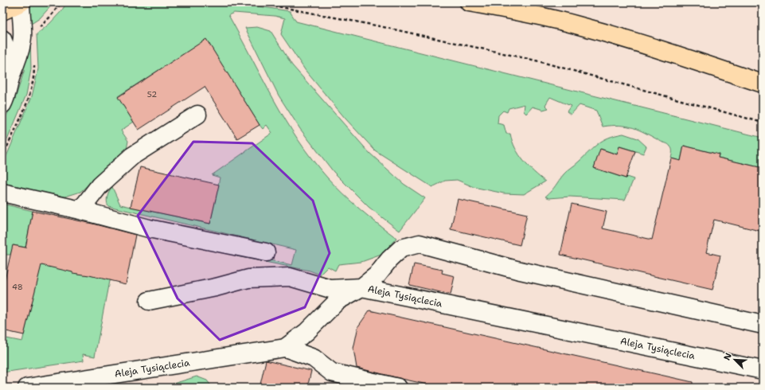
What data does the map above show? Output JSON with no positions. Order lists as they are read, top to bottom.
{
  "streets": {
    "street": ["Aleja Tysiąclecia"]
  },
  "house_numbers": ["52", "48"],
  "north": "top left"
}
